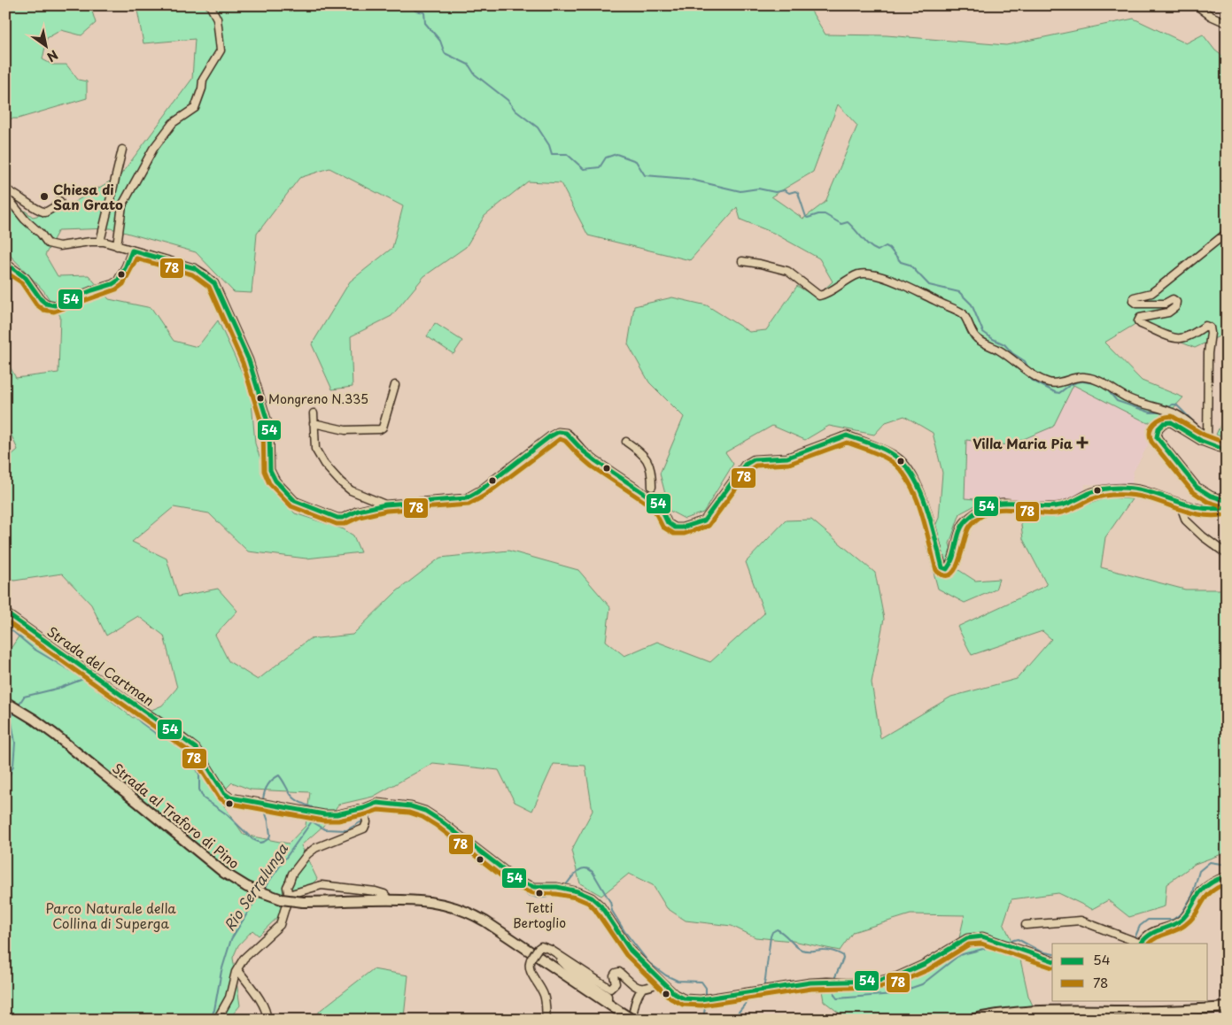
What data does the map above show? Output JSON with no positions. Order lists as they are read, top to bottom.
{
  "streets": {
    "main road": ["Strada al Traforo di Pino"],
    "street": ["Strada del Cartman"]
  },
  "water": ["Rio Serralunga"],
  "parks": ["Parco Naturale della Collina di Superga"],
  "places": {
    "other": ["Chiesa di San Grato", "Mongreno N.335", "Tetti Bertoglio"],
    "health": ["Villa Maria Pia"]
  },
  "lines": ["transit line 54", "transit line 78"],
  "legend": ["54", "78"],
  "north": "bottom right"
}
